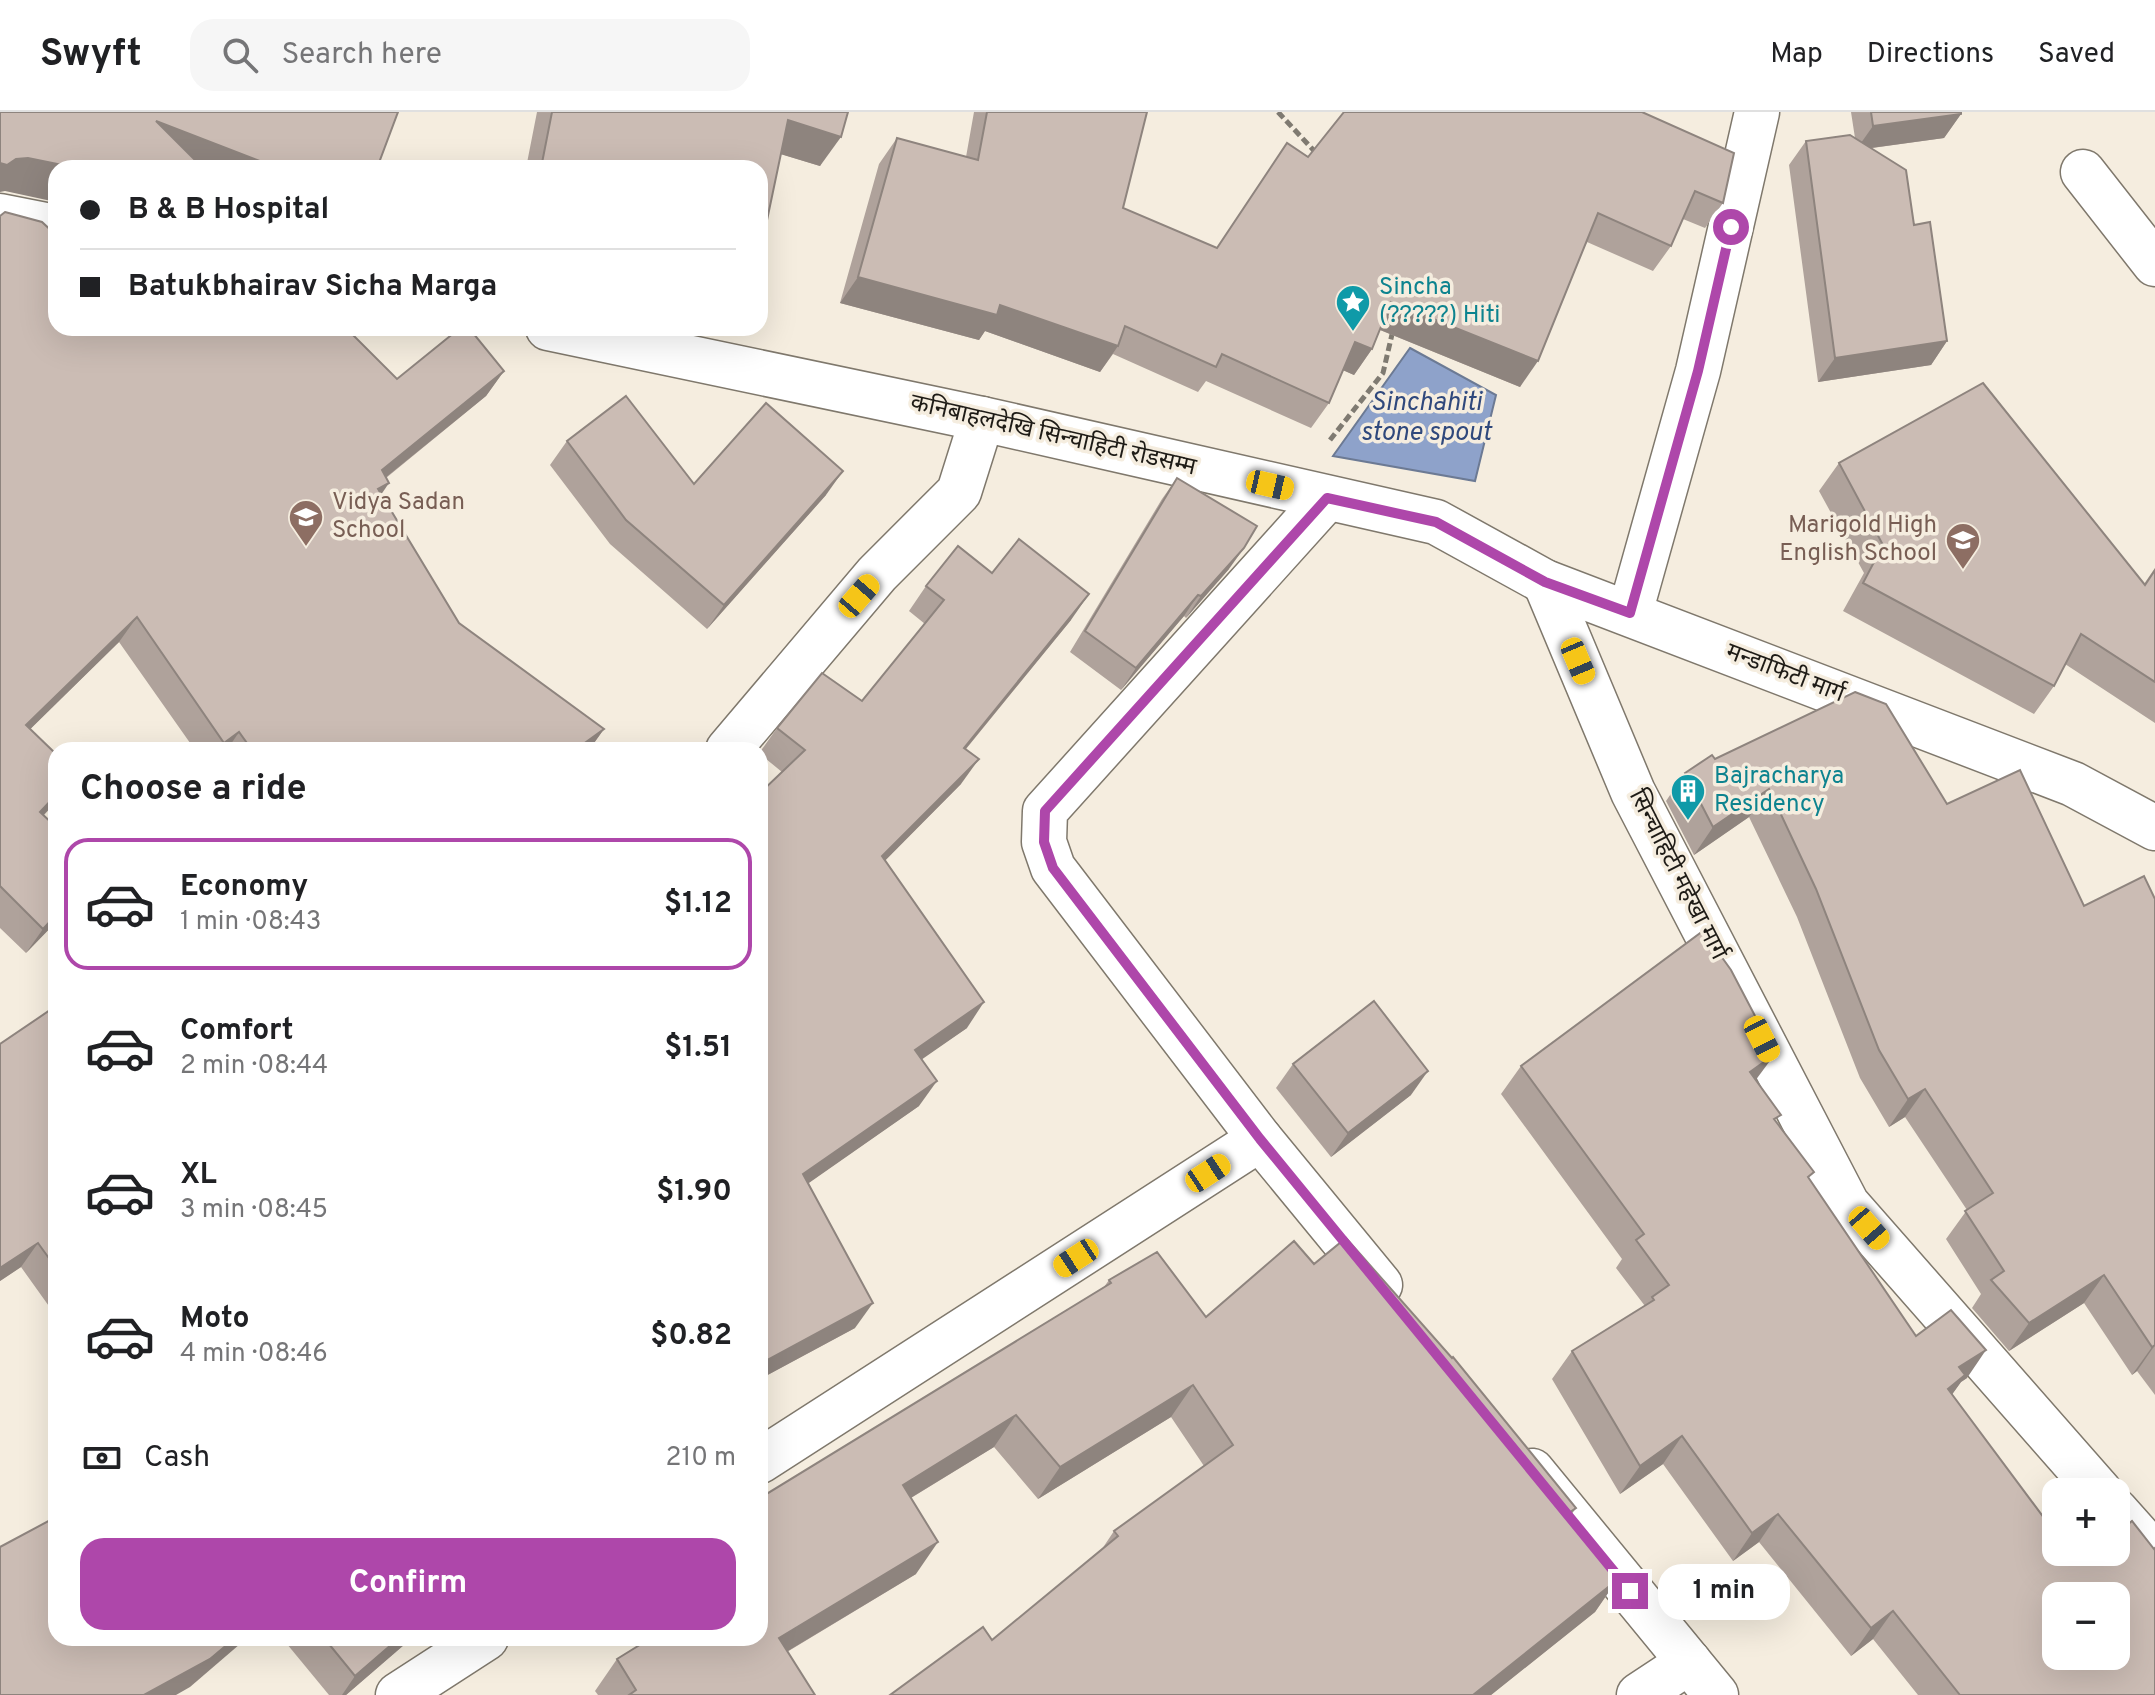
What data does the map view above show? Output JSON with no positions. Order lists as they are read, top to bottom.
{
  "streets": {
    "street": ["कनिबाहलदेखि सिन्चाहिटी रोडसम्म", "मन्डाफिटी मार्ग", "सिन्चाहिटी महेखा मार्ग"]
  },
  "crossings": [
    ["कनिबाहलदेखि सिन्चाहिटी रोडसम्म", "मन्डाफिटी मार्ग"],
    ["कनिबाहलदेखि सिन्चाहिटी रोडसम्म", "सिन्चाहिटी महेखा मार्ग"],
    ["मन्डाफिटी मार्ग", "सिन्चाहिटी महेखा मार्ग"]
  ],
  "water": ["Sinchahiti stone spout"],
  "places": {
    "place": ["Sincha (?????) Hiti"],
    "school or university": ["Vidya Sadan School", "Marigold High English School"],
    "building": ["Bajracharya Residency"]
  },
  "page": {
    "header": "Swyft",
    "search": "Search here",
    "nav": ["Map", "Directions", "Saved"],
    "banner": ["B & B Hospital", "Batukbhairav Sicha Marga"],
    "heading": "Choose a ride",
    "list": [
      {
        "name": "Economy",
        "note": "1 min · 08:43",
        "value": "$1.12"
      },
      {
        "name": "Comfort",
        "note": "2 min · 08:44",
        "value": "$1.51"
      },
      {
        "name": "XL",
        "note": "3 min · 08:45",
        "value": "$1.90"
      },
      {
        "name": "Moto",
        "note": "4 min · 08:46",
        "value": "$0.82"
      }
    ],
    "pay": ["Cash", "210 m"],
    "map_buttons": ["+", "−"],
    "buttons": "Confirm",
    "bubble": "1 min"
  }
}
